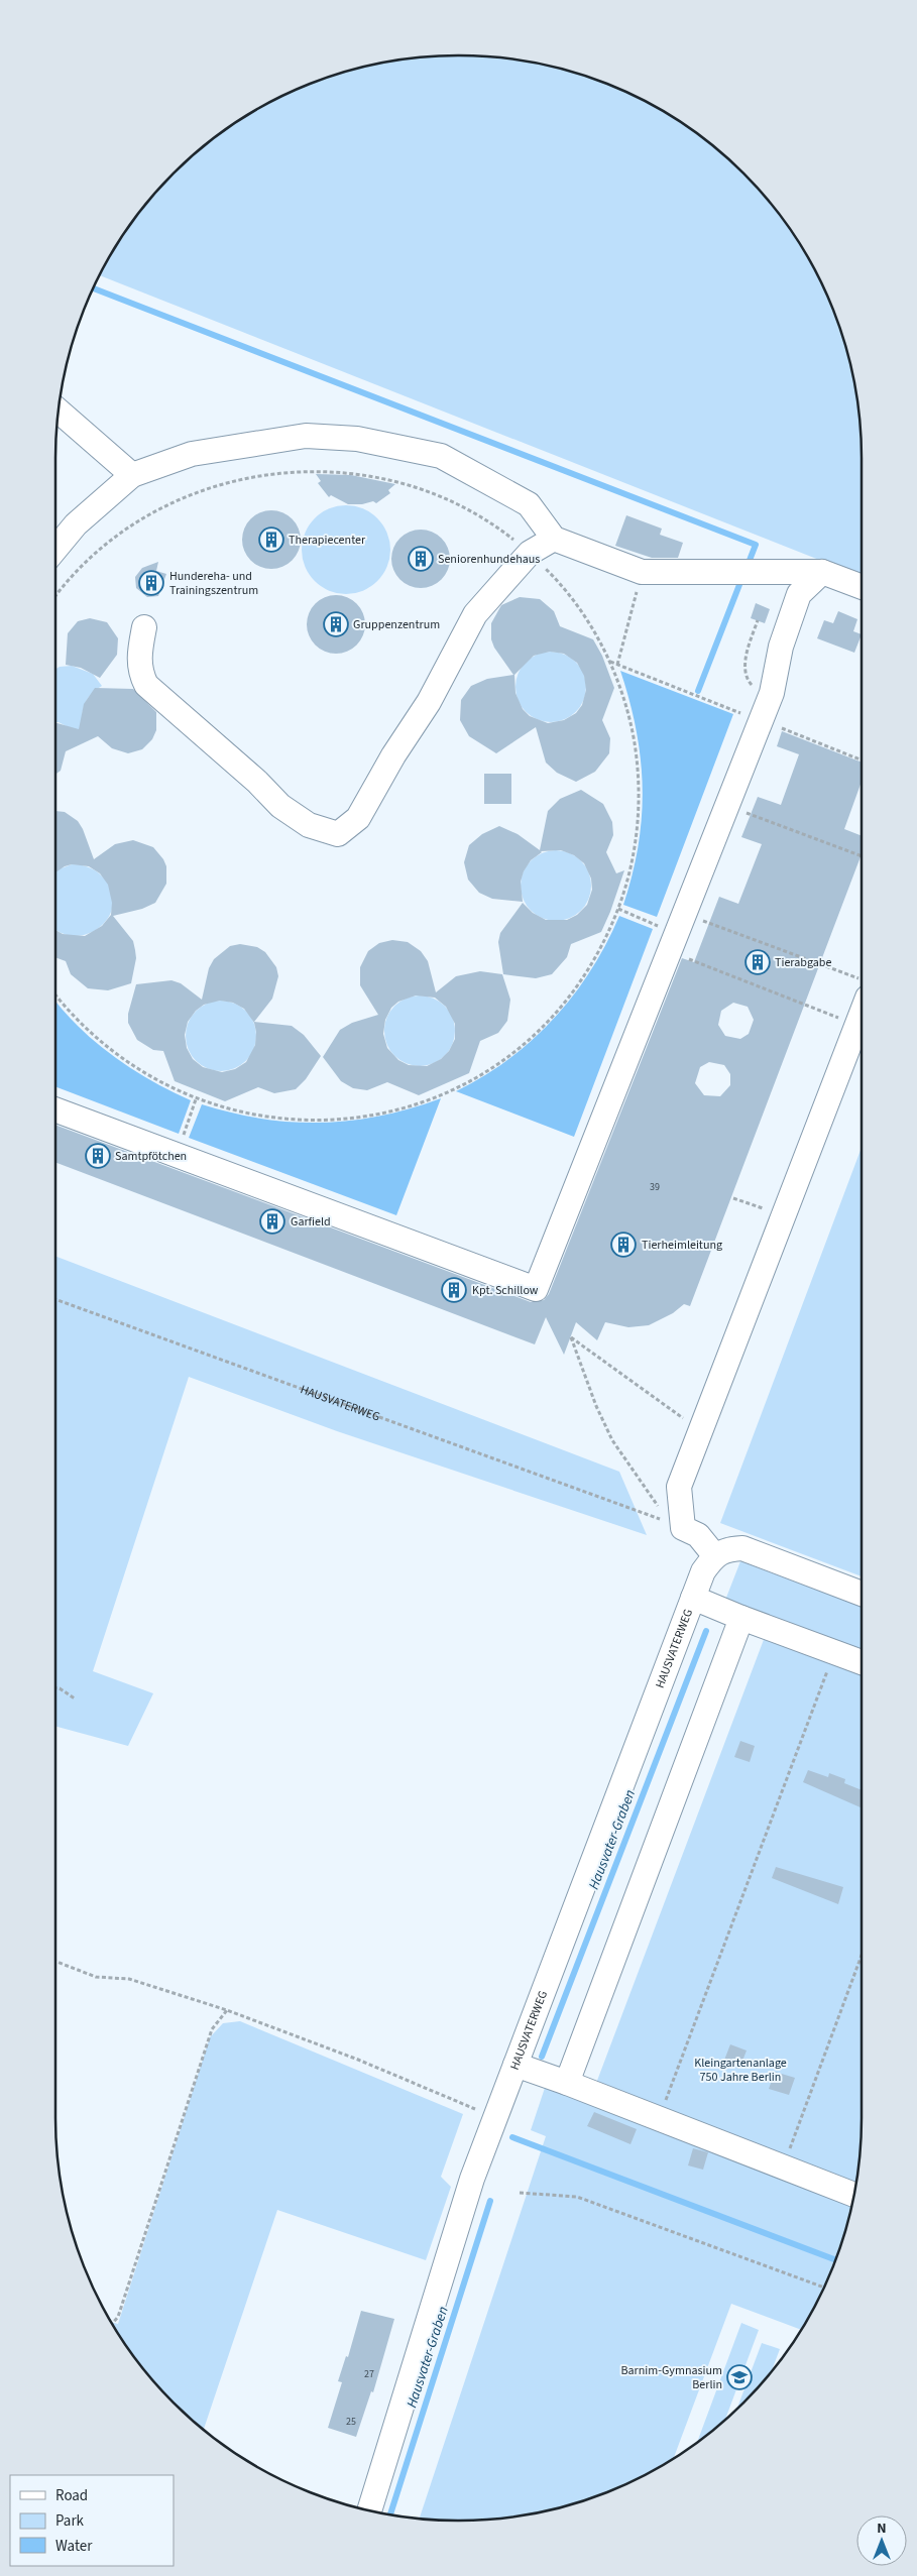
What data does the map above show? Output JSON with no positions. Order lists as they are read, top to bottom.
{
  "streets": {
    "street": ["HAUSVATERWEG"]
  },
  "water": ["Hausvater-Graben"],
  "parks": ["Kleingartenanlage 750 Jahre Berlin"],
  "places": {
    "building": [
      "Therapiecenter",
      "Seniorenhundehaus",
      "Hundereha- und Trainingszentrum",
      "Gruppenzentrum",
      "Tierabgabe",
      "Samtpfötchen",
      "Garfield",
      "Tierheimleitung",
      "Kpt. Schillow"
    ],
    "school or university": ["Barnim-Gymnasium Berlin"]
  },
  "house_numbers": ["39", "27", "25"],
  "legend": ["Road", "Park", "Water"],
  "north": "top"
}
